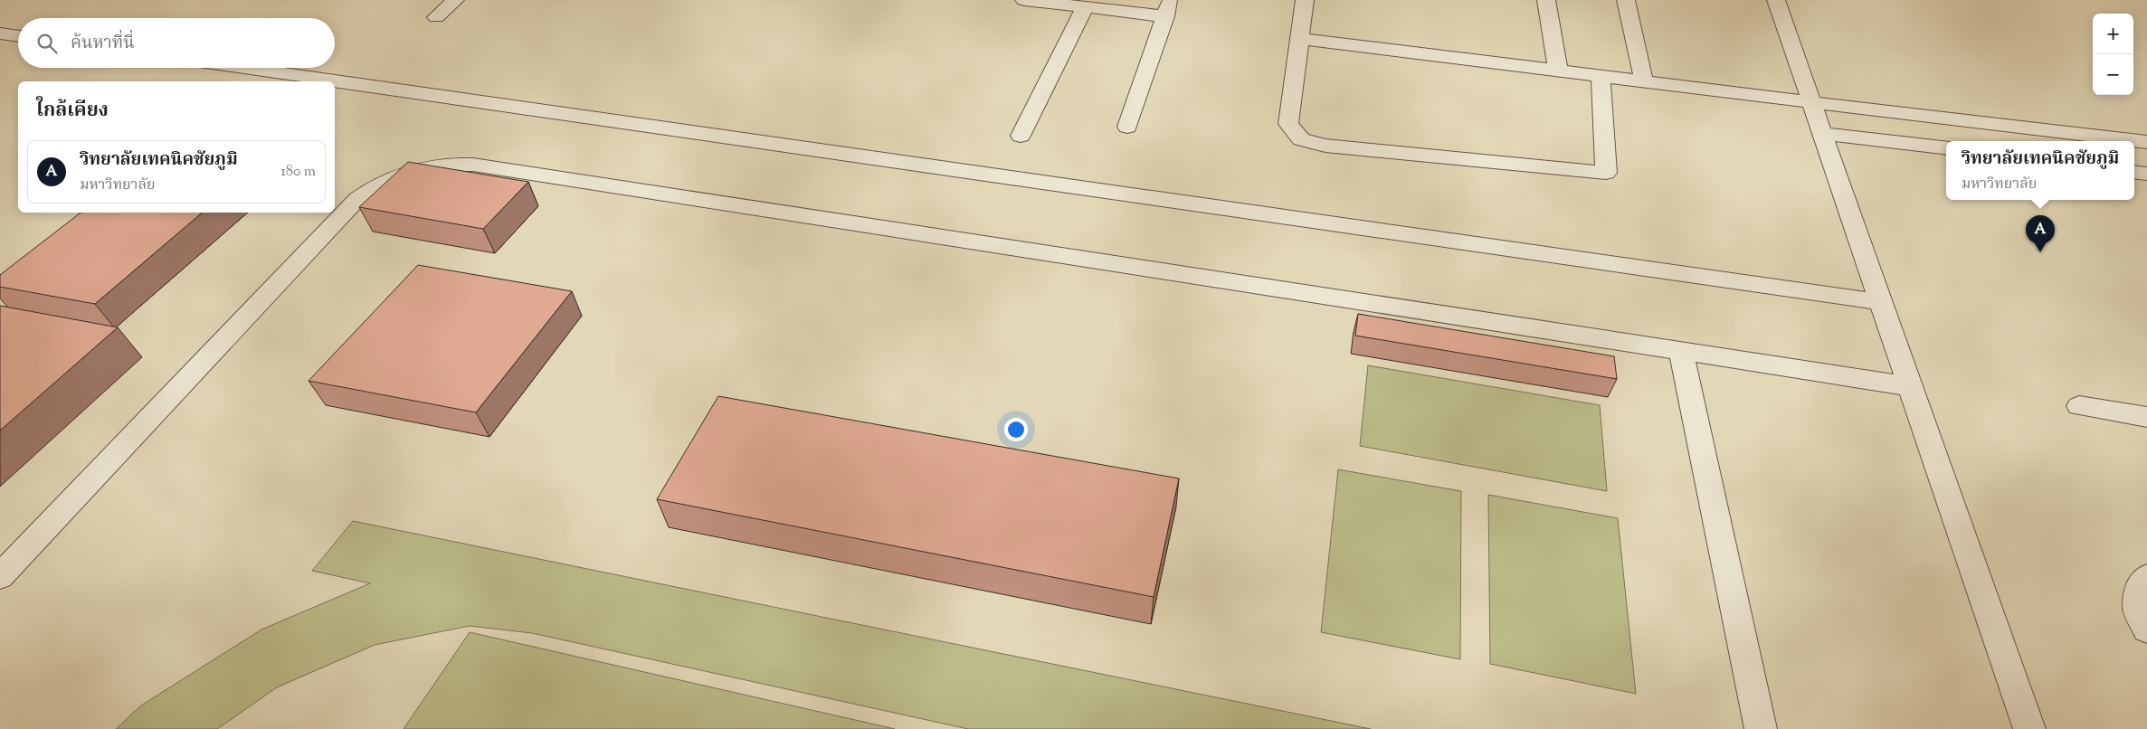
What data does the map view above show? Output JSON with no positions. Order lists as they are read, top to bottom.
{
  "page": {
    "map_buttons": ["+", "−"],
    "search": "ค้นหาที่นี่",
    "heading": "ใกล้เคียง",
    "list": [
      {
        "mark": "A",
        "name": "วิทยาลัยเทคนิคชัยภูมิ",
        "note": "มหาวิทยาลัย",
        "value": "180 m"
      }
    ],
    "popup": ["วิทยาลัยเทคนิคชัยภูมิ", "มหาวิทยาลัย"],
    "pins": "A"
  }
}
